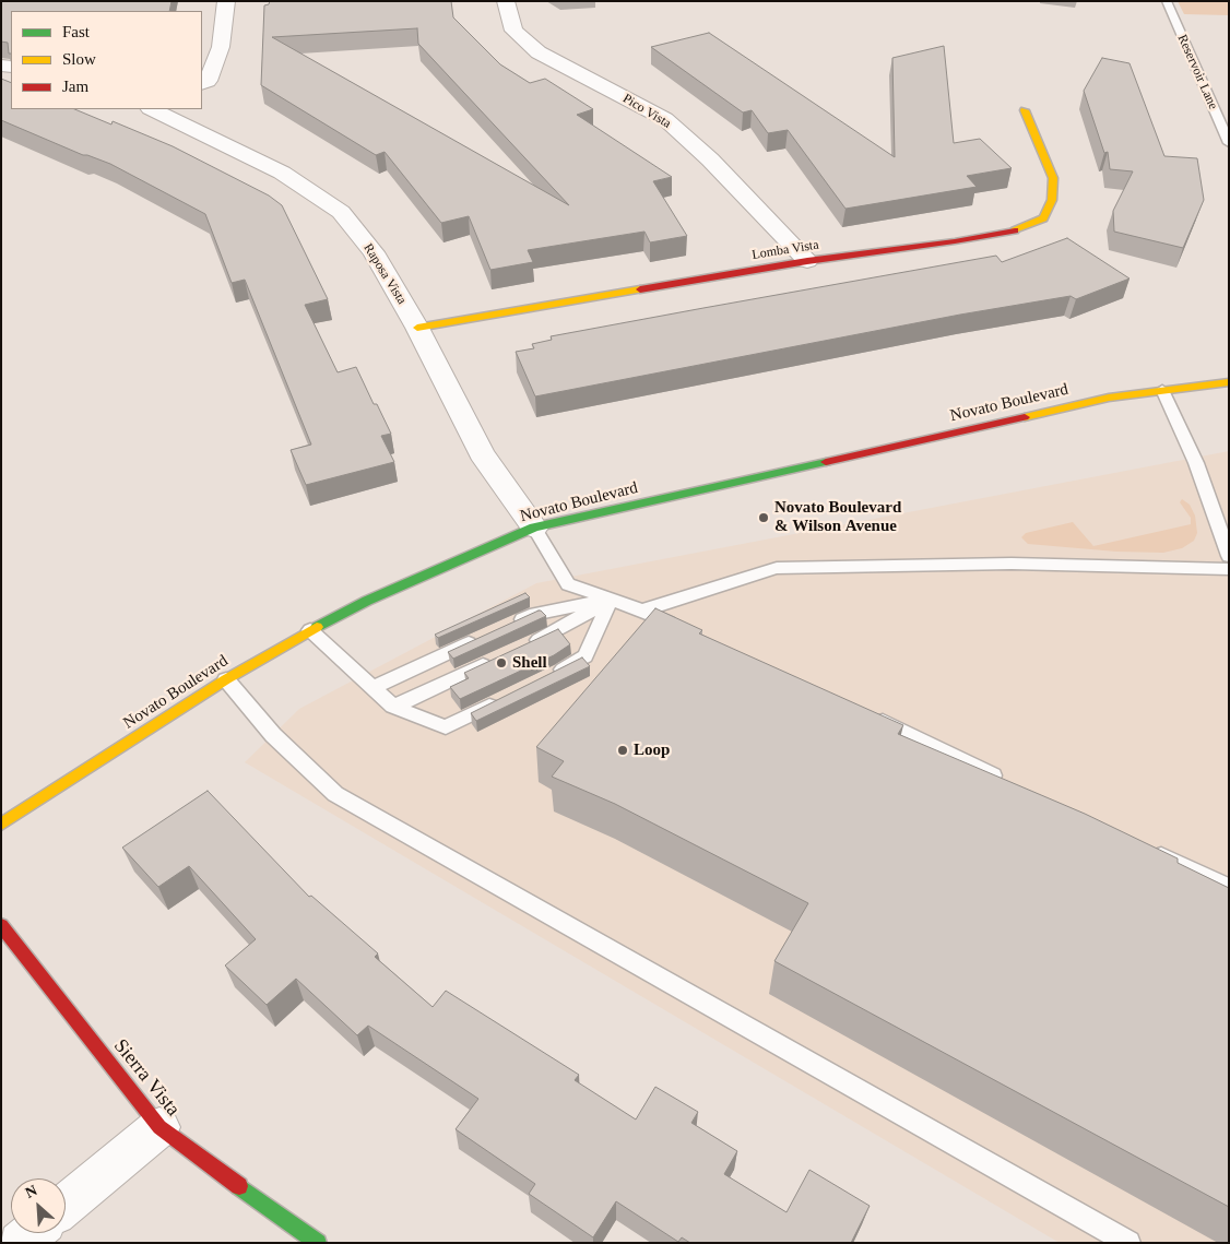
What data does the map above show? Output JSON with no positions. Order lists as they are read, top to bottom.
{
  "streets": {
    "street": [
      "Pico Vista",
      "Lomba Vista",
      "Raposa Vista",
      "Novato Boulevard",
      "Sierra Vista"
    ],
    "lane": ["Reservoir Lane"]
  },
  "crossings": [
    ["Pico Vista", "Lomba Vista"],
    ["Lomba Vista", "Raposa Vista"],
    ["Raposa Vista", "Novato Boulevard"]
  ],
  "places": ["Novato Boulevard & Wilson Avenue", "Shell", "Loop"],
  "legend": ["Fast", "Slow", "Jam"],
  "north": "top left"
}
